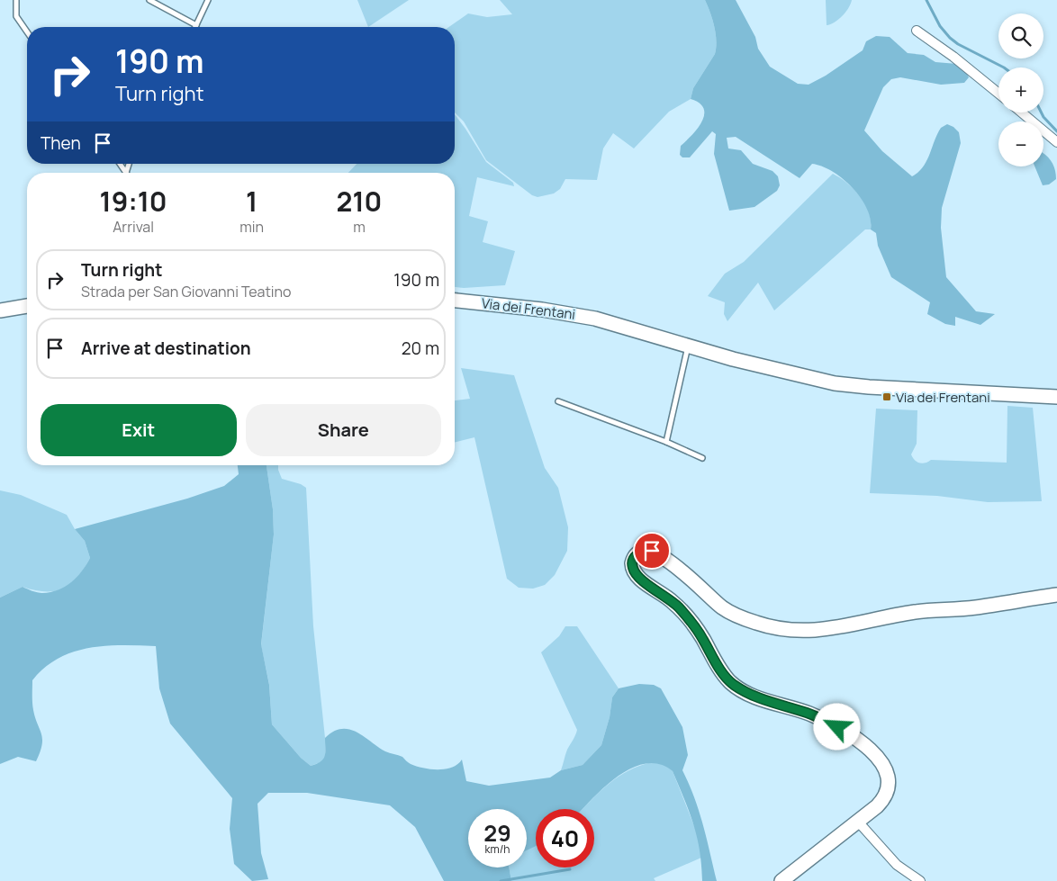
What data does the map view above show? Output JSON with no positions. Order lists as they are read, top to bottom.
{
  "streets": {
    "street": ["Via dei Frentani"]
  },
  "places": {
    "transit": ["Via dei Frentani"]
  },
  "page": {
    "map_buttons": ["+", "−"],
    "turn": ["190 m", "Turn right"],
    "then": "Then",
    "eta": [
      "19:10",
      "Arrival",
      "1",
      "min",
      "210",
      "m"
    ],
    "list": [
      {
        "name": "Turn right",
        "note": "Strada per San Giovanni Teatino",
        "value": "190 m"
      },
      {
        "name": "Arrive at destination",
        "value": "20 m"
      }
    ],
    "buttons": ["Exit", "Share"],
    "speed": "29 km/h",
    "limit": "40"
  }
}
